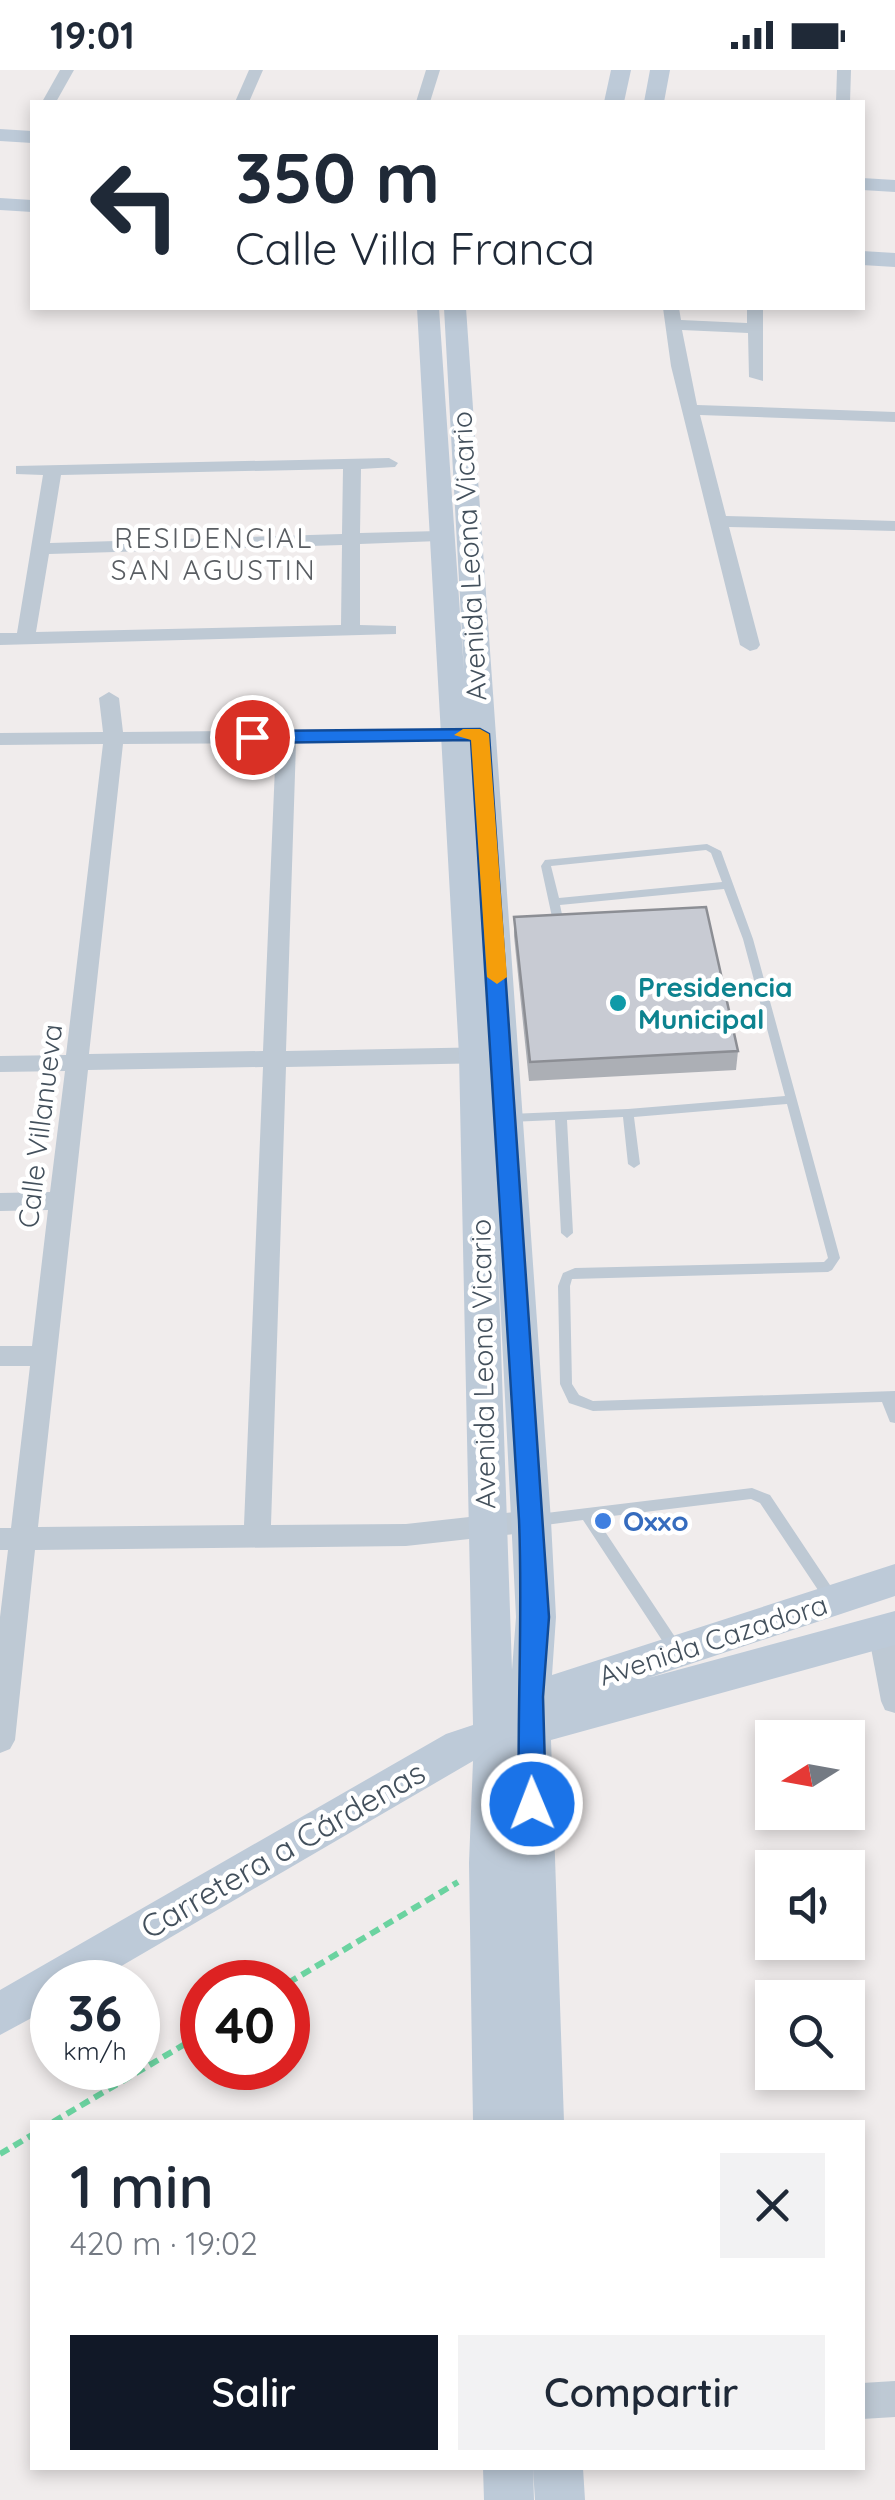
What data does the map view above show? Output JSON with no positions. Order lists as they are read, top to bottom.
{
  "streets": {
    "street": [
      "Avenida Leona Vicario",
      "Calle Villanueva",
      "Avenida Cazadora",
      "Carretera a Cárdenas"
    ]
  },
  "crossings": [
    ["Avenida Leona Vicario", "Avenida Cazadora"],
    ["Avenida Leona Vicario", "Carretera a Cárdenas"],
    ["Avenida Cazadora", "Carretera a Cárdenas"]
  ],
  "districts": ["RESIDENCIAL SAN AGUSTIN"],
  "places": ["Presidencia Municipal", "Oxxo"],
  "north": "left",
  "page": {
    "status": "19:01",
    "turn": ["350 m", "Calle Villa Franca"],
    "speed": "36 km/h",
    "limit": "40",
    "heading": ["1 min", "420 m · 19:02"],
    "buttons": ["Salir", "Compartir"]
  }
}
